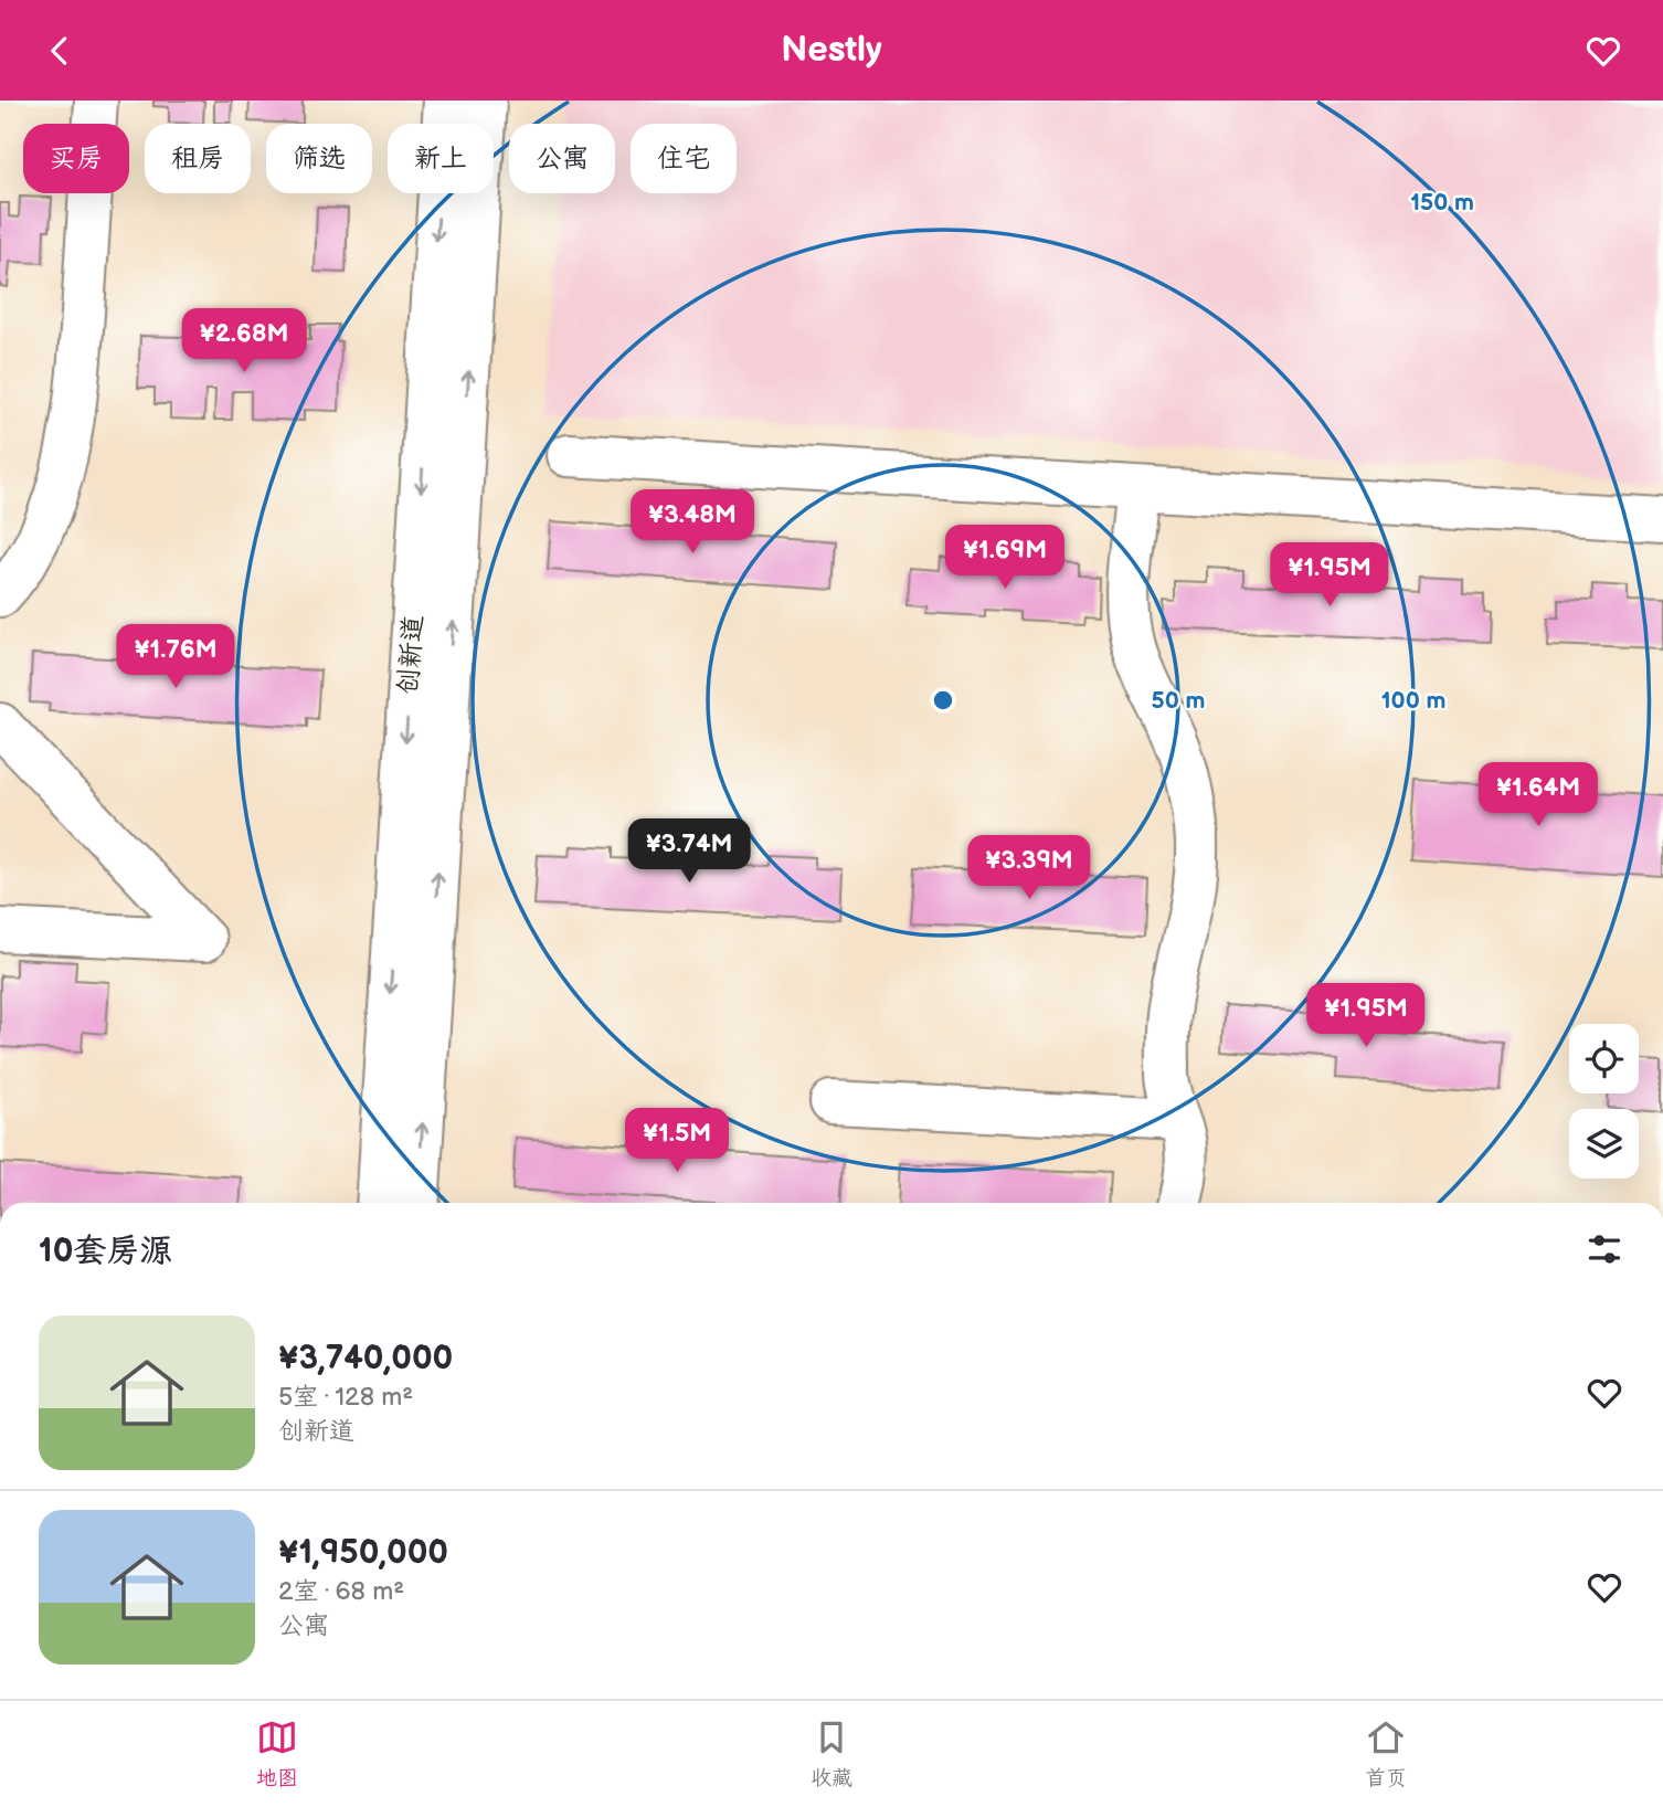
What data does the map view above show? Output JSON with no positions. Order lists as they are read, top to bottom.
{
  "streets": {
    "street": ["创新道"]
  },
  "page": {
    "header": "Nestly",
    "chip": [
      "买房",
      "租房",
      "筛选",
      "新上",
      "公寓",
      "住宅"
    ],
    "price": [
      "¥2.68M",
      "¥3.48M",
      "¥1.69M",
      "¥1.95M",
      "¥1.76M",
      "¥1.64M",
      "¥3.74M",
      "¥3.39M",
      "¥1.95M",
      "¥1.5M"
    ],
    "heading": "10套房源",
    "list": [
      {
        "name": "¥3,740,000",
        "note": "5室 · 128 m² · 创新道"
      },
      {
        "name": "¥1,950,000",
        "note": "2室 · 68 m² · 公寓"
      }
    ],
    "tabs": ["地图", "收藏", "首页"]
  },
  "rings": ["150 m", "50 m", "100 m"]
}
